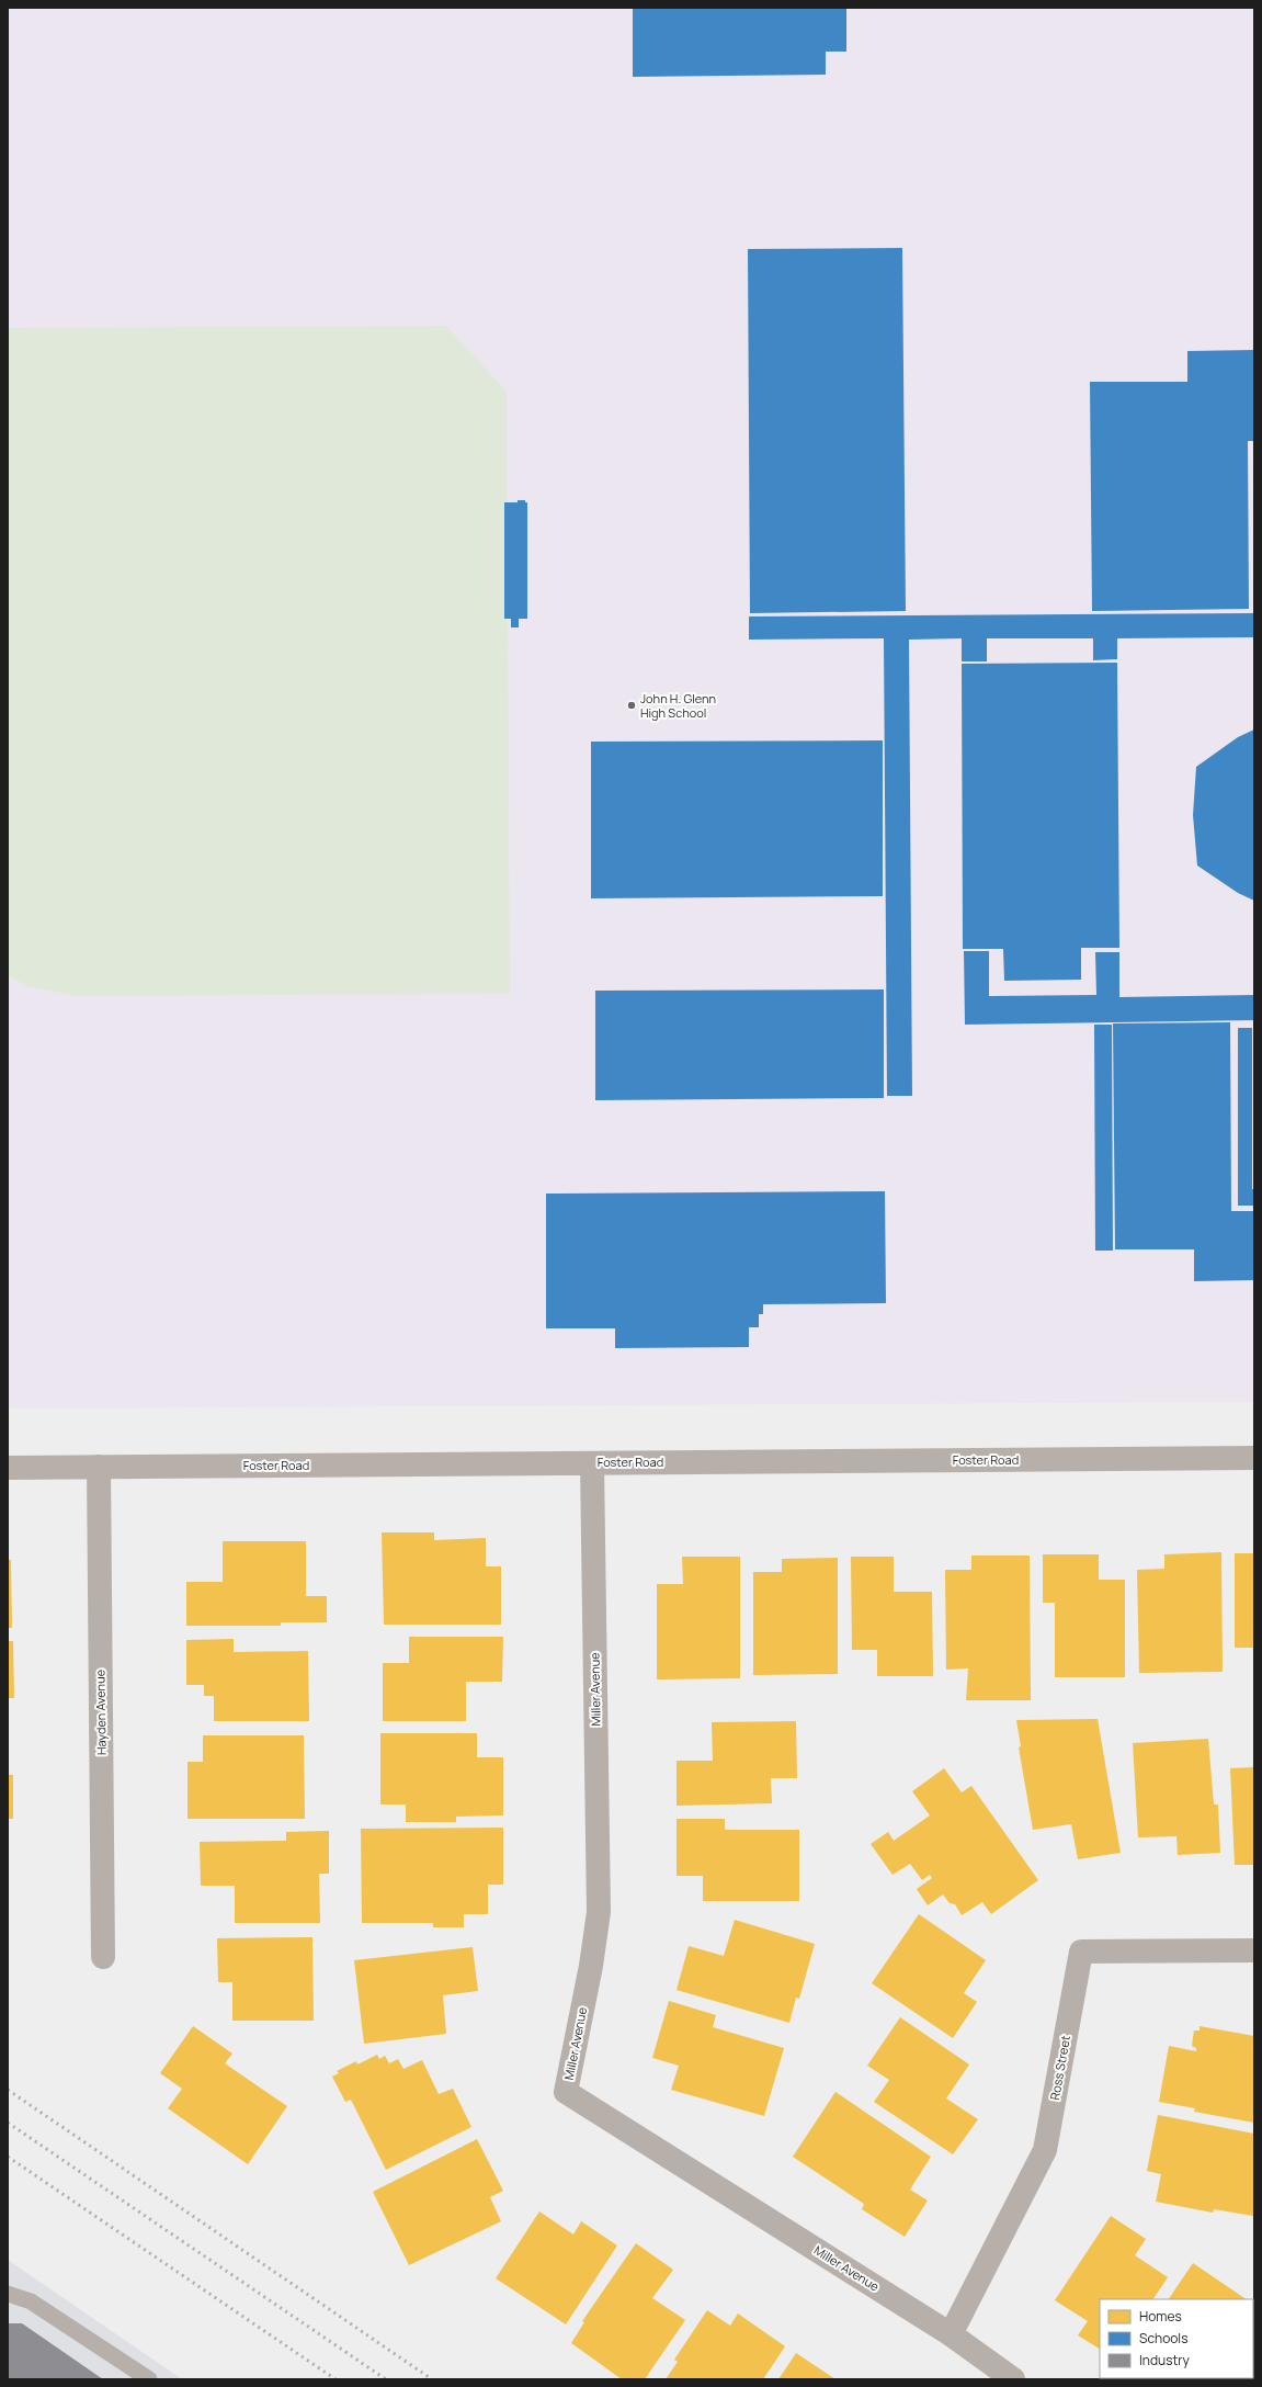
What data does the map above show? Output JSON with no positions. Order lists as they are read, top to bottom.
{
  "streets": {
    "street": [
      "Foster Road",
      "Miller Avenue",
      "Hayden Avenue",
      "Ross Street"
    ]
  },
  "crossings": [
    ["Foster Road", "Miller Avenue"],
    ["Foster Road", "Hayden Avenue"],
    ["Miller Avenue", "Ross Street"]
  ],
  "places": ["John H. Glenn High School"],
  "legend": ["Homes", "Schools", "Industry"]
}
